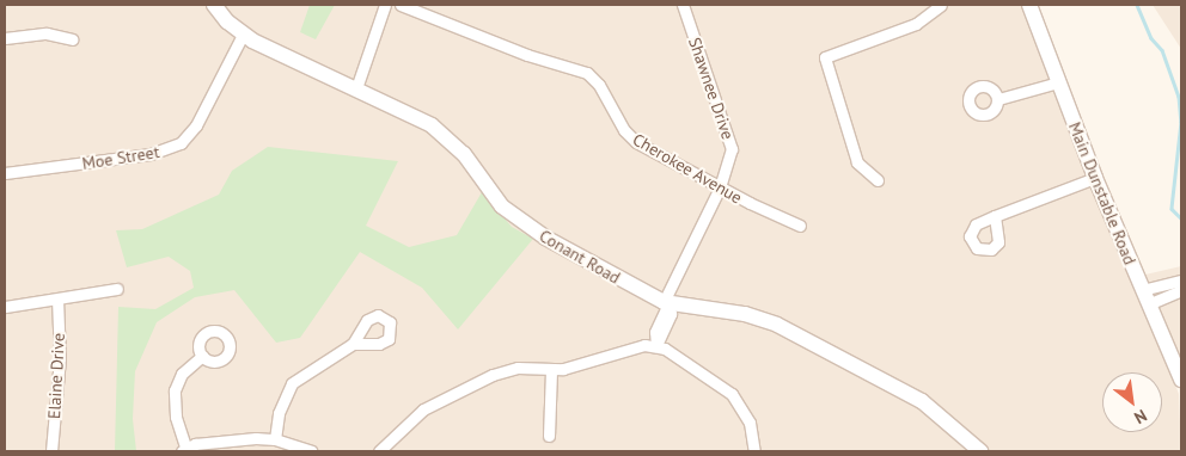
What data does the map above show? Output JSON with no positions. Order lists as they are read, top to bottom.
{
  "streets": {
    "street": [
      "Shawnee Drive",
      "Moe Street",
      "Cherokee Avenue",
      "Main Dunstable Road",
      "Conant Road",
      "Elaine Drive"
    ]
  },
  "crossings": [
    ["Shawnee Drive", "Cherokee Avenue"],
    ["Shawnee Drive", "Conant Road"],
    ["Moe Street", "Conant Road"]
  ],
  "north": "bottom right"
}
